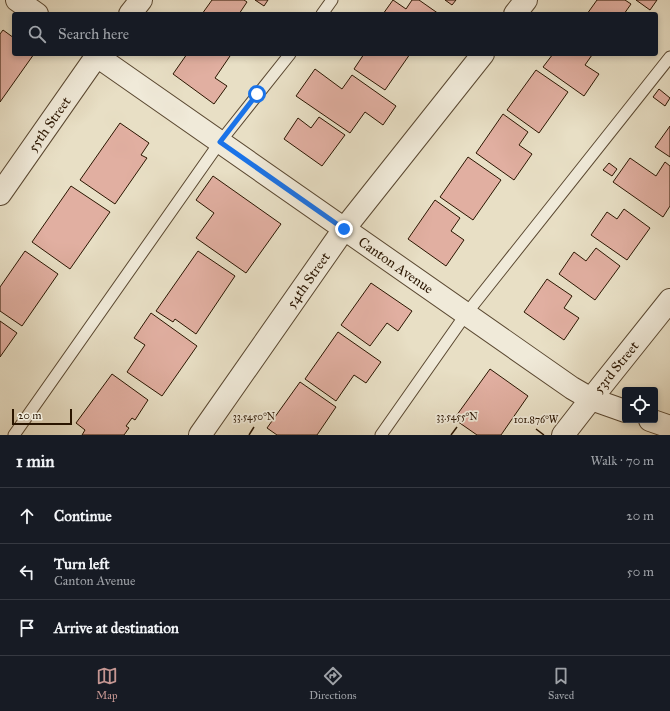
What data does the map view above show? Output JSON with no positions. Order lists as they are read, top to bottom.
{
  "streets": {
    "street": [
      "55th Street",
      "Canton Avenue",
      "54th Street",
      "53rd Street"
    ]
  },
  "crossings": [
    ["Canton Avenue", "54th Street"],
    ["Canton Avenue", "53rd Street"]
  ],
  "scale_bar": "20 m",
  "page": {
    "search": "Search here",
    "scale": "20 m",
    "heading": ["1 min", "Walk · 70 m"],
    "list": [
      ["Continue", "20 m"],
      ["Turn left", "Canton Avenue", "50 m"],
      "Arrive at destination"
    ],
    "nav": ["Map", "Directions", "Saved"]
  },
  "coordinates": ["33.5450°N", "33.5455°N", "101.876°W"]
}
